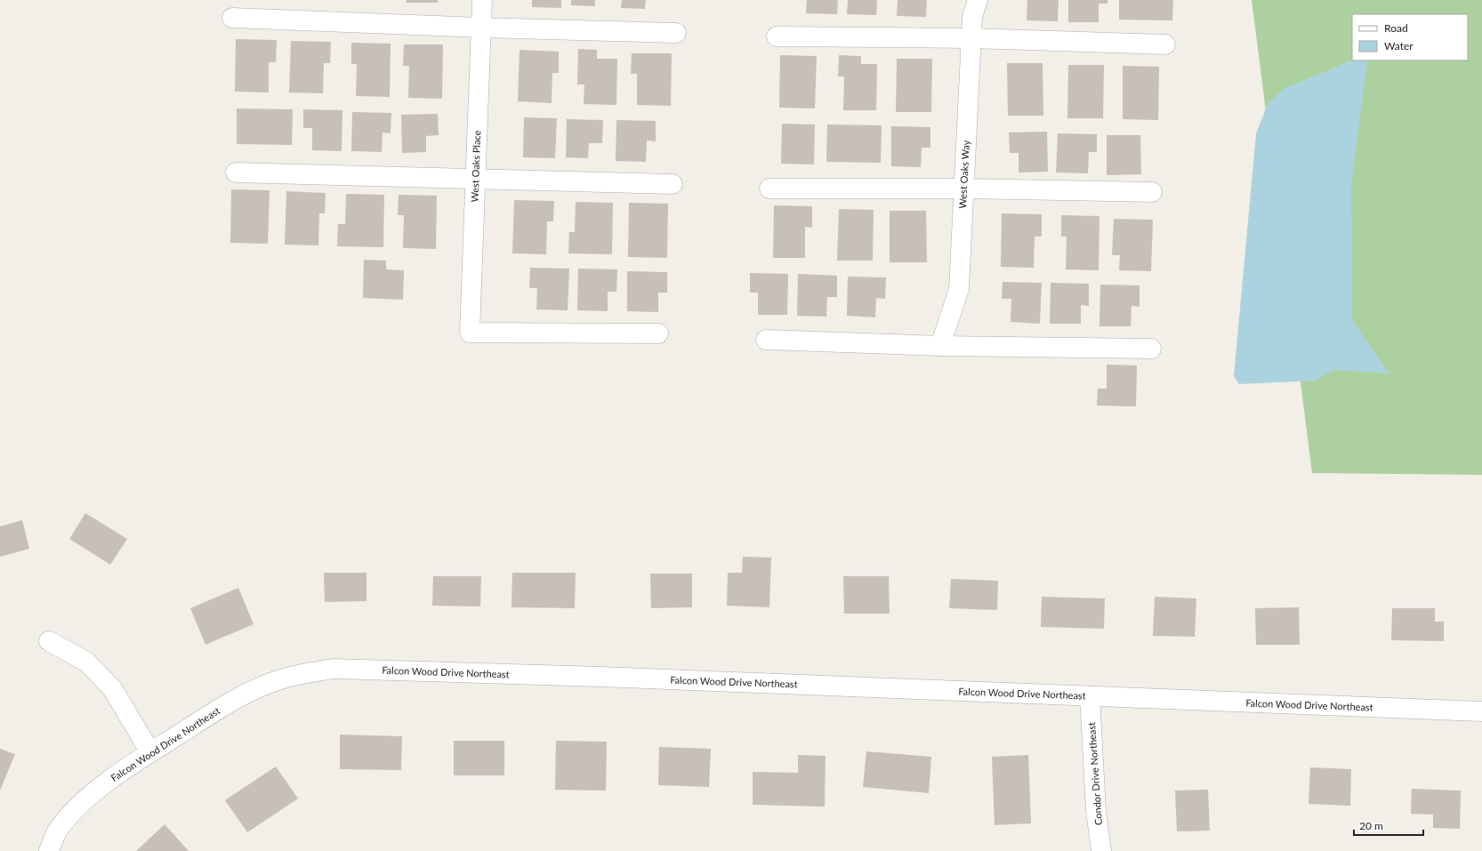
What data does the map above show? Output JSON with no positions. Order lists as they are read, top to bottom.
{
  "streets": {
    "street": [
      "West Oaks Place",
      "West Oaks Way",
      "Falcon Wood Drive Northeast",
      "Condor Drive Northeast"
    ]
  },
  "crossings": [
    ["Falcon Wood Drive Northeast", "Condor Drive Northeast"]
  ],
  "legend": ["Road", "Water"],
  "scale_bar": "20 m"
}
